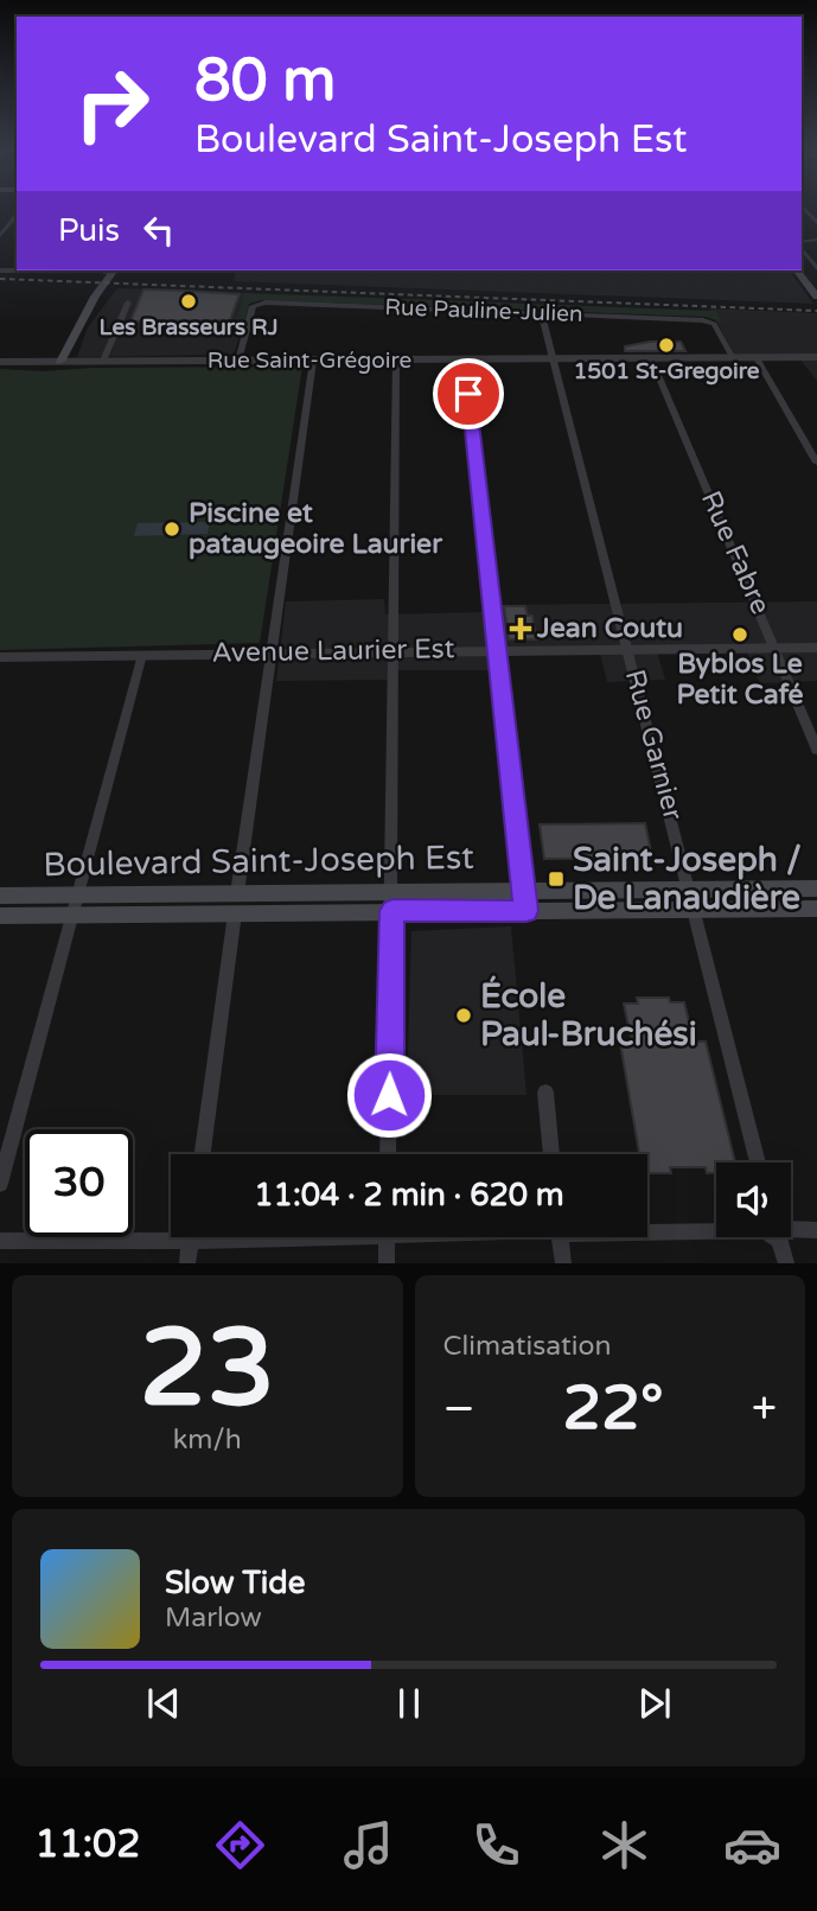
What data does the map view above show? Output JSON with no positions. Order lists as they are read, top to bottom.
{
  "streets": {
    "main road": ["Boulevard Saint-Joseph Est"],
    "street": [
      "Rue Pauline-Julien",
      "Rue Saint-Grégoire",
      "Rue Fabre",
      "Avenue Laurier Est",
      "Rue Garnier"
    ]
  },
  "crossings": [
    ["Rue Pauline-Julien", "Rue Saint-Grégoire"],
    ["Rue Pauline-Julien", "Rue Garnier"],
    ["Rue Saint-Grégoire", "Rue Fabre"],
    ["Rue Saint-Grégoire", "Rue Garnier"],
    ["Rue Fabre", "Avenue Laurier Est"],
    ["Avenue Laurier Est", "Rue Garnier"],
    ["Rue Garnier", "Boulevard Saint-Joseph Est"]
  ],
  "places": {
    "other": [
      "Les Brasseurs RJ",
      "1501 St-Gregoire",
      "Piscine et pataugeoire Laurier",
      "Byblos Le Petit Café",
      "École Paul-Bruchési"
    ],
    "health": ["Jean Coutu"],
    "transit": ["Saint-Joseph / De Lanaudière"]
  },
  "page": {
    "turn": ["80 m", "Boulevard Saint-Joseph Est"],
    "then": "Puis",
    "limit": "30",
    "trip": "11:04 · 2 min · 620 m",
    "tile": [
      ["23", "km/h"],
      "Climatisation"
    ],
    "heat": ["−", "22°", "+"],
    "song": ["Slow Tide", "Marlow"],
    "tabs": "11:02"
  }
}
